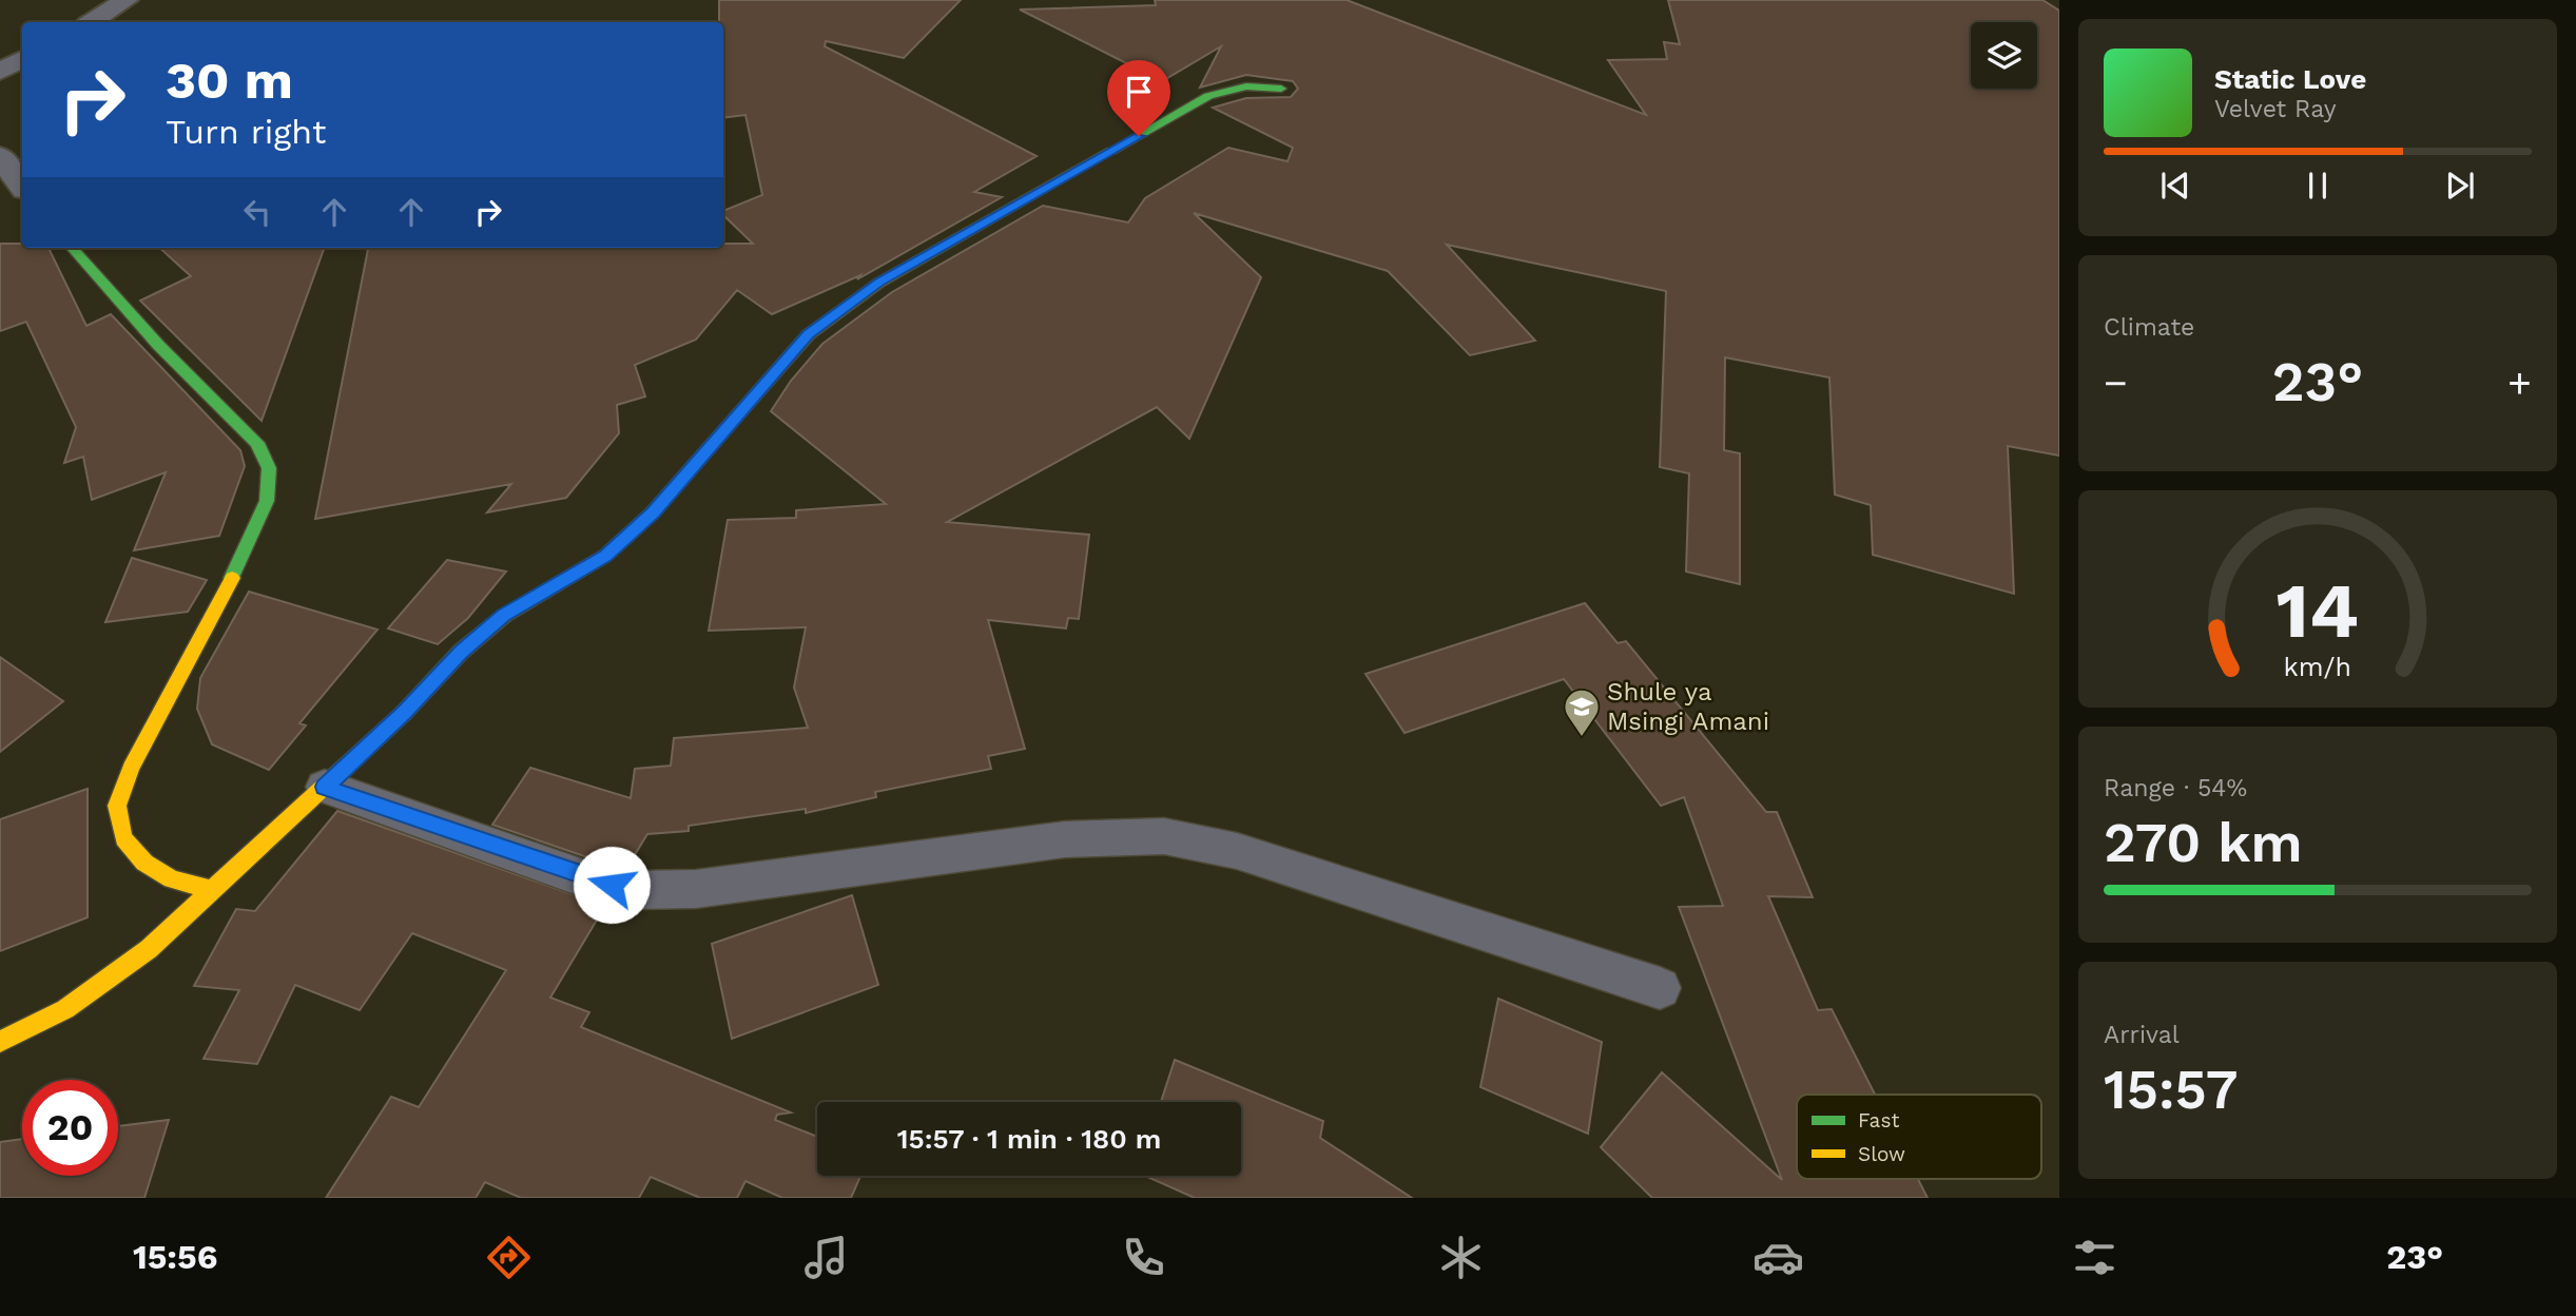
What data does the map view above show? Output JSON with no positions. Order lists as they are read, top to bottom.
{
  "places": {
    "school or university": ["Shule ya Msingi Amani"]
  },
  "legend": ["Fast", "Slow"],
  "page": {
    "turn": ["30 m", "Turn right"],
    "song": ["Static Love", "Velvet Ray"],
    "tile": [
      "Climate",
      ["Range · 54%", "270 km"],
      ["Arrival", "15:57"]
    ],
    "heat": ["−", "23°", "+"],
    "limit": "20",
    "trip": "15:57 · 1 min · 180 m",
    "tabs": ["15:56", "23°"],
    "gauge": ["14", "km/h"]
  }
}
